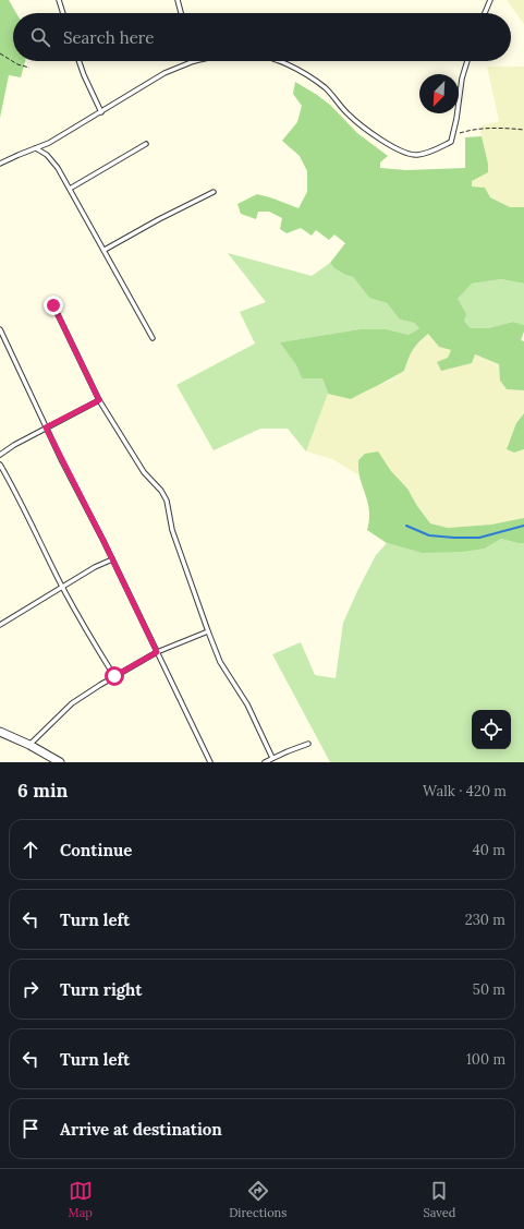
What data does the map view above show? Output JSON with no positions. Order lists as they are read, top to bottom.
{
  "north": "bottom left",
  "page": {
    "search": "Search here",
    "heading": ["6 min", "Walk · 420 m"],
    "list": [
      ["Continue", "40 m"],
      ["Turn left", "230 m"],
      ["Turn right", "50 m"],
      ["Turn left", "100 m"],
      "Arrive at destination"
    ],
    "nav": ["Map", "Directions", "Saved"]
  }
}
